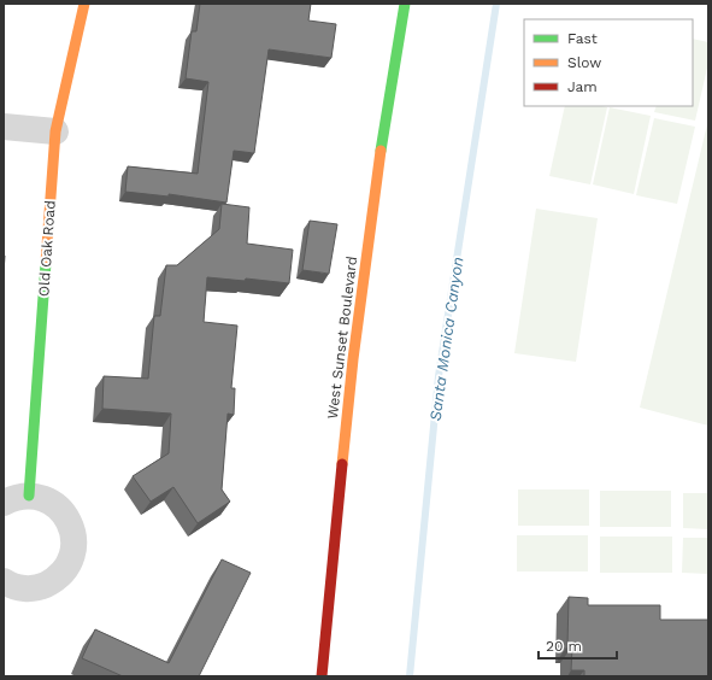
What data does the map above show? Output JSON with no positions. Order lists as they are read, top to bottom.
{
  "streets": {
    "main road": ["Old Oak Road", "West Sunset Boulevard"]
  },
  "water": ["Santa Monica Canyon"],
  "legend": ["Fast", "Slow", "Jam"],
  "scale_bar": "20 m"
}
